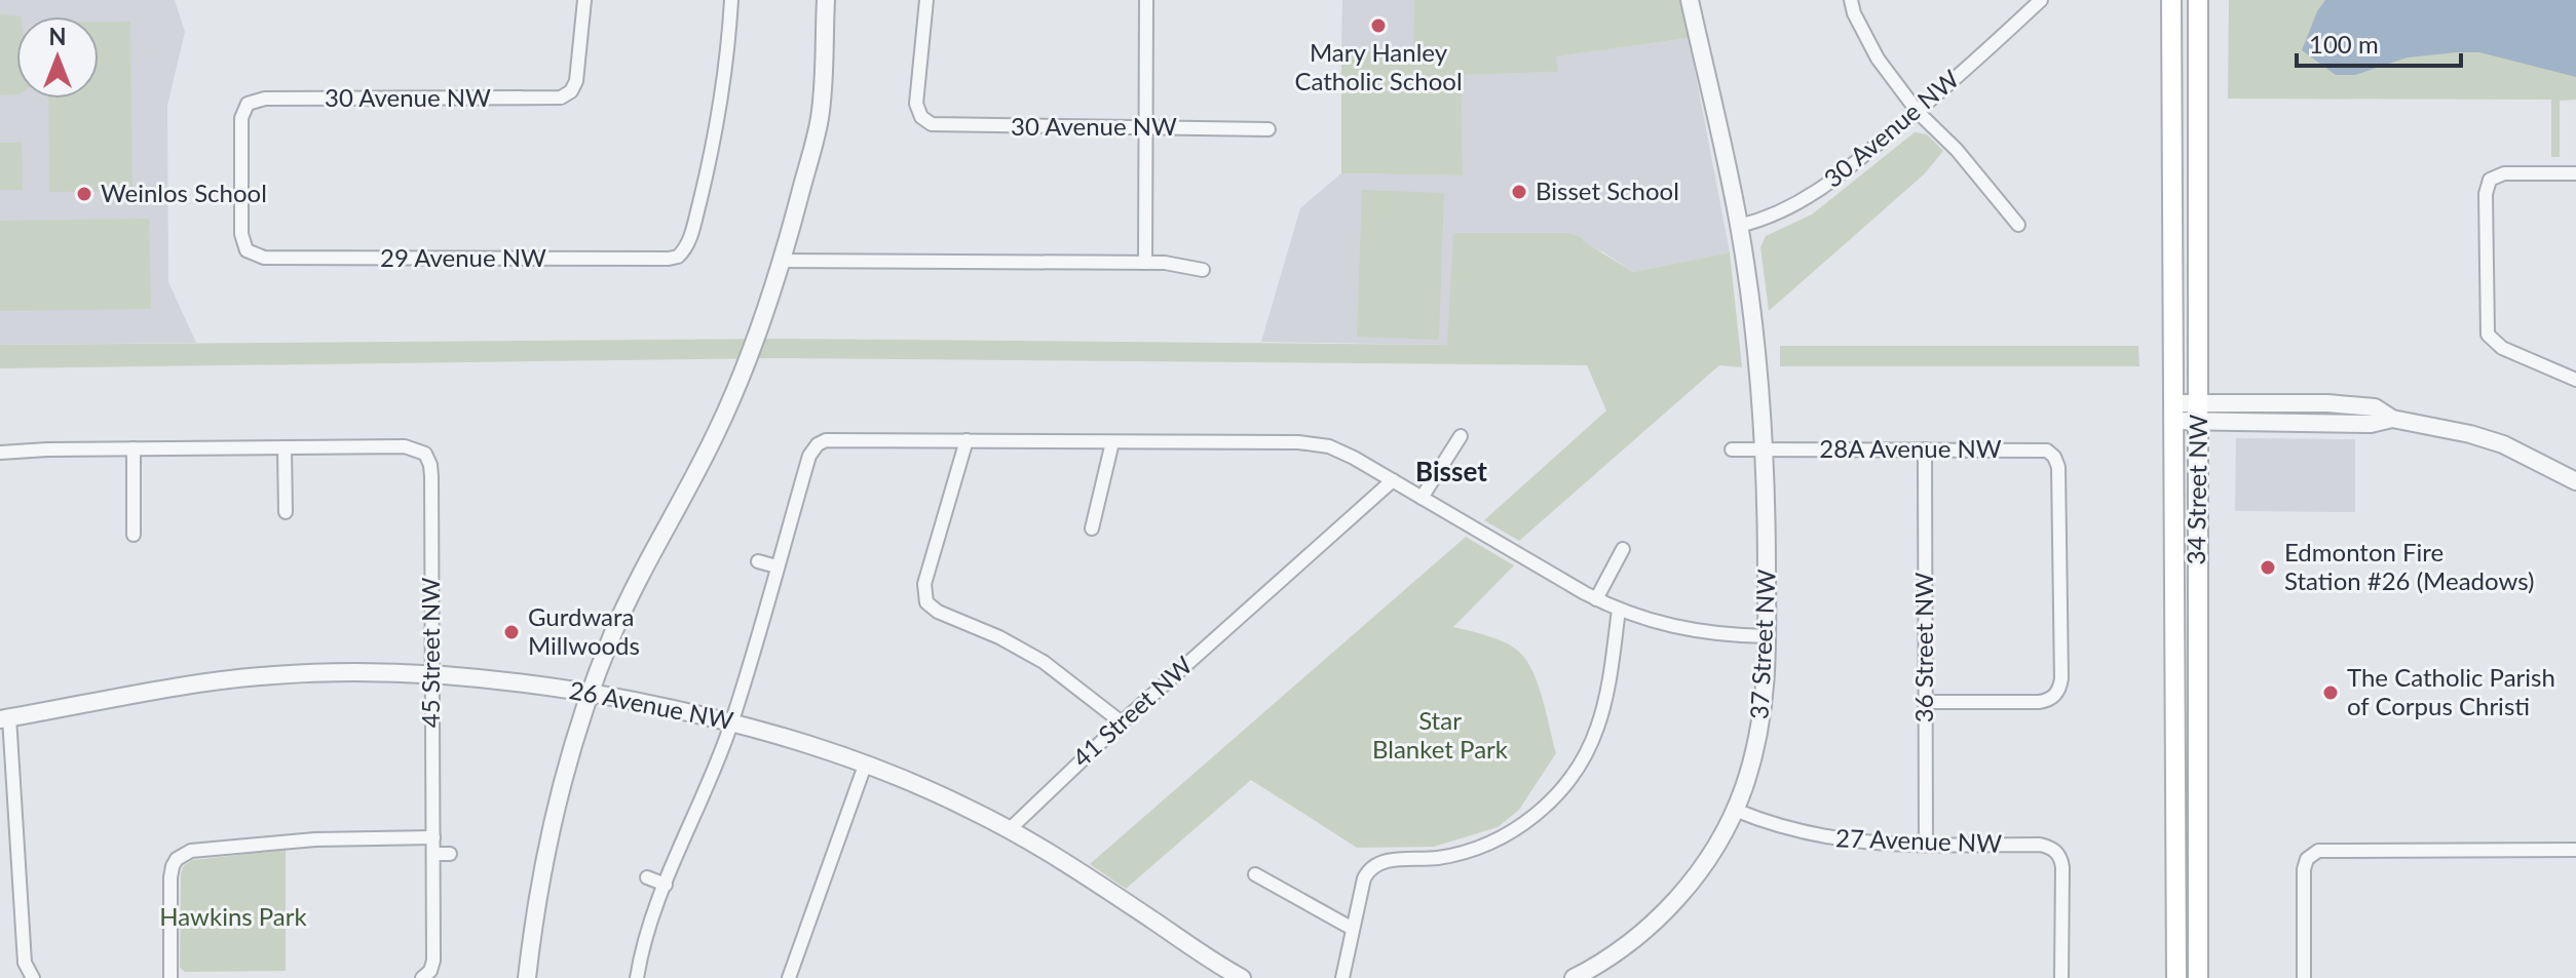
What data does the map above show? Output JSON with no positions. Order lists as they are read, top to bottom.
{
  "streets": {
    "main road": ["34 Street NW"],
    "street": [
      "30 Avenue NW",
      "29 Avenue NW",
      "28A Avenue NW",
      "37 Street NW",
      "36 Street NW",
      "45 Street NW",
      "26 Avenue NW",
      "41 Street NW",
      "27 Avenue NW"
    ]
  },
  "crossings": [
    ["30 Avenue NW", "29 Avenue NW"],
    ["30 Avenue NW", "37 Street NW"],
    ["28A Avenue NW", "37 Street NW"],
    ["28A Avenue NW", "36 Street NW"],
    ["37 Street NW", "27 Avenue NW"],
    ["36 Street NW", "27 Avenue NW"],
    ["45 Street NW", "26 Avenue NW"],
    ["26 Avenue NW", "41 Street NW"]
  ],
  "districts": ["Bisset"],
  "parks": ["Star Blanket Park", "Hawkins Park"],
  "places": [
    "Mary Hanley Catholic School",
    "Bisset School",
    "Weinlos School",
    "Edmonton Fire Station #26 (Meadows)",
    "Gurdwara Millwoods",
    "The Catholic Parish of Corpus Christi"
  ],
  "scale_bar": "100 m",
  "north": "top"
}
